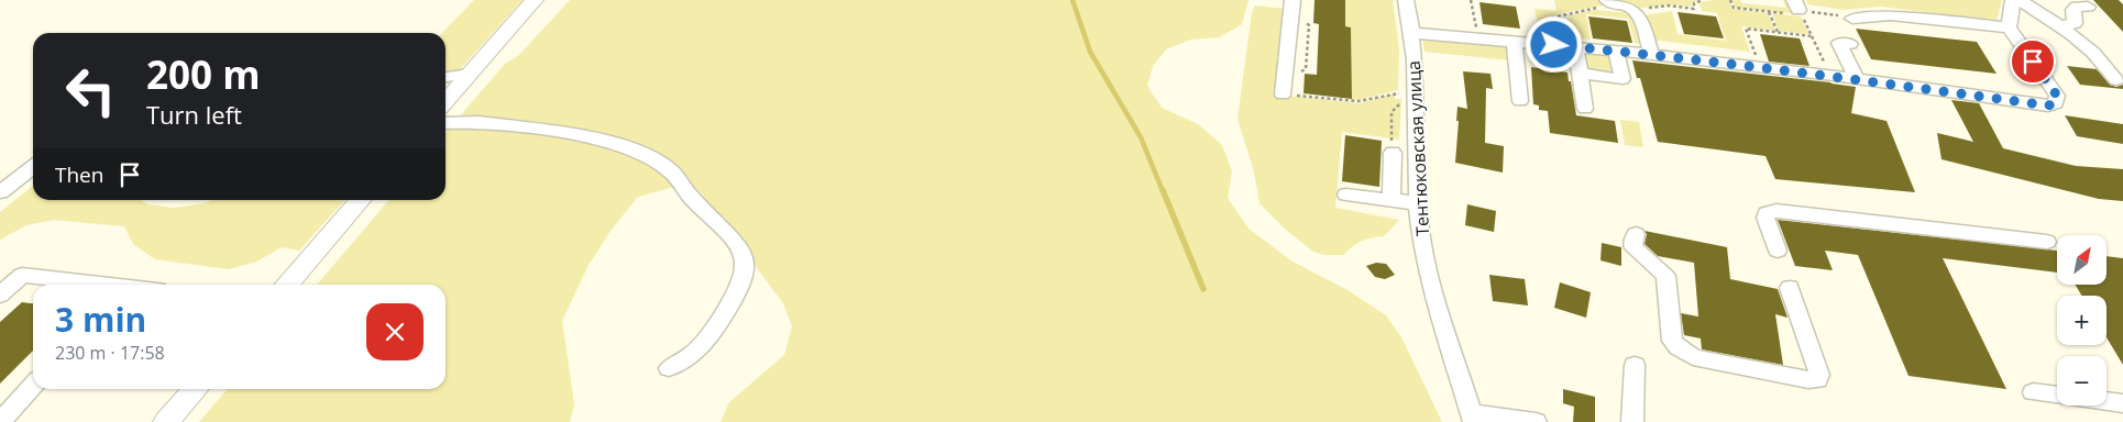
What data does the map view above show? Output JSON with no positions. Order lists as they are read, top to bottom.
{
  "streets": {
    "street": ["Тентюковская улица"]
  },
  "north": "top right",
  "page": {
    "turn": ["200 m", "Turn left"],
    "then": "Then",
    "map_buttons": ["+", "−"],
    "heading": ["3 min", "230 m · 17:58"]
  }
}
